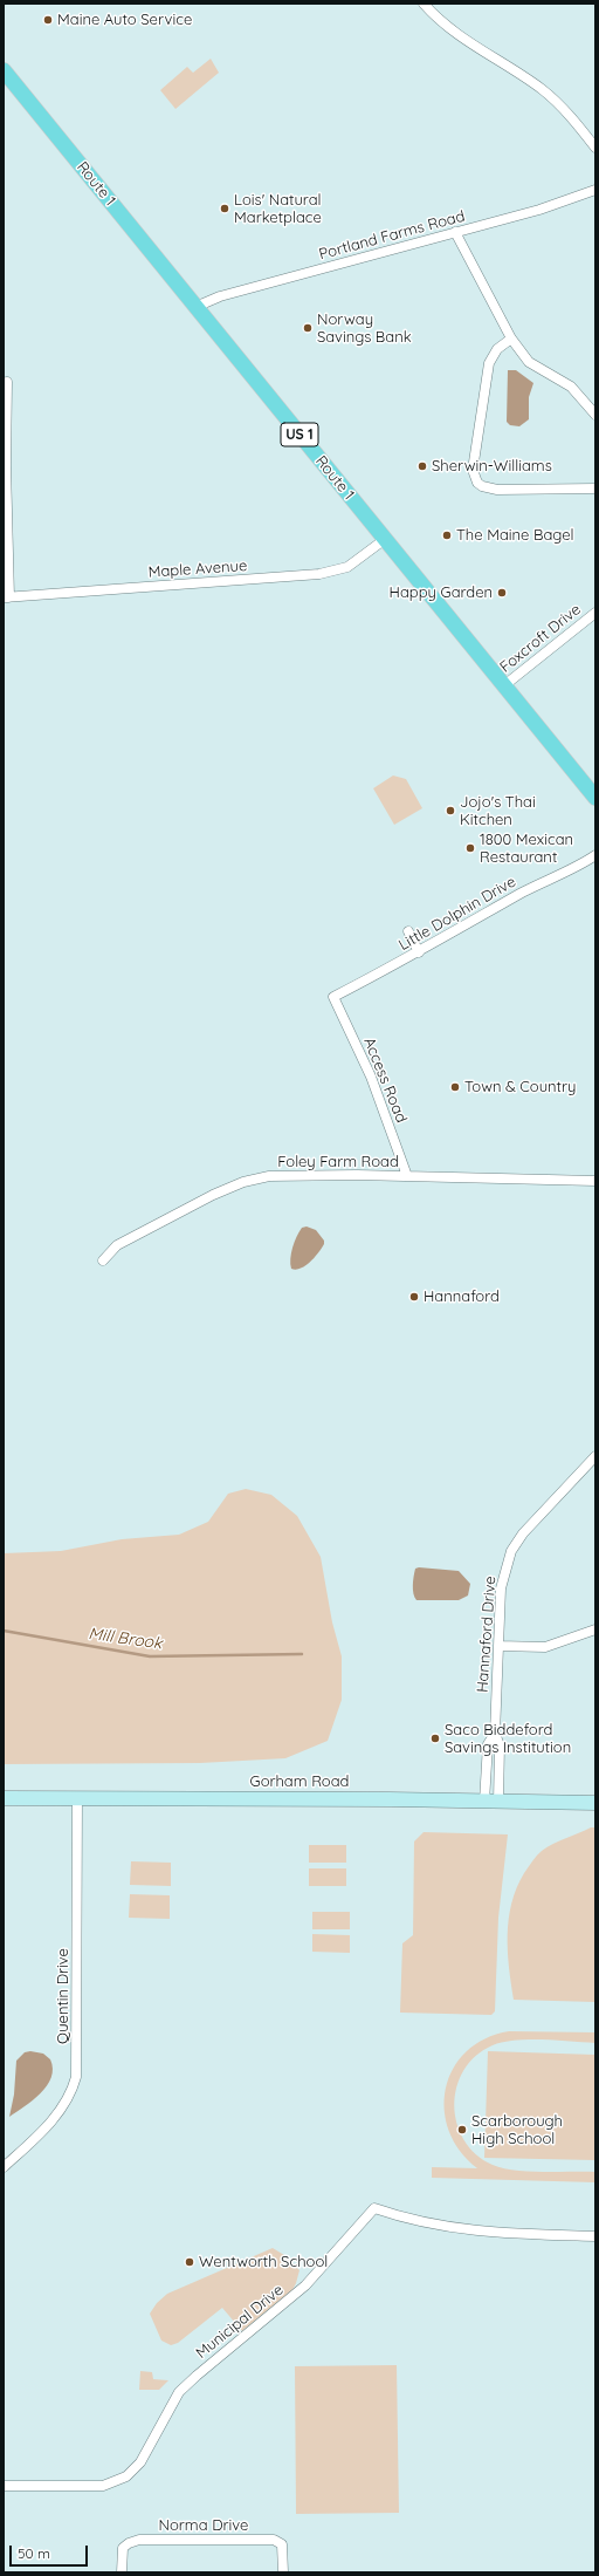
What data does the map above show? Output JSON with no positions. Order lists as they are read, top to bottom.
{
  "streets": {
    "main road": ["Route 1", "US 1", "Gorham Road"],
    "street": [
      "Portland Farms Road",
      "Maple Avenue",
      "Foxcroft Drive",
      "Little Dolphin Drive",
      "Access Road",
      "Foley Farm Road",
      "Hannaford Drive",
      "Quentin Drive",
      "Municipal Drive",
      "Norma Drive"
    ]
  },
  "crossings": [
    ["Route 1", "Portland Farms Road"],
    ["Route 1", "Maple Avenue"],
    ["Route 1", "Foxcroft Drive"],
    ["Little Dolphin Drive", "Access Road"],
    ["Access Road", "Foley Farm Road"],
    ["Hannaford Drive", "Gorham Road"],
    ["Gorham Road", "Quentin Drive"]
  ],
  "water": ["Mill Brook"],
  "places": [
    "Maine Auto Service",
    "Lois' Natural Marketplace",
    "Norway Savings Bank",
    "Sherwin-Williams",
    "The Maine Bagel",
    "Happy Garden",
    "Jojo's Thai Kitchen",
    "1800 Mexican Restaurant",
    "Town & Country",
    "Hannaford",
    "Saco Biddeford Savings Institution",
    "Scarborough High School",
    "Wentworth School"
  ],
  "scale_bar": "50 m"
}
